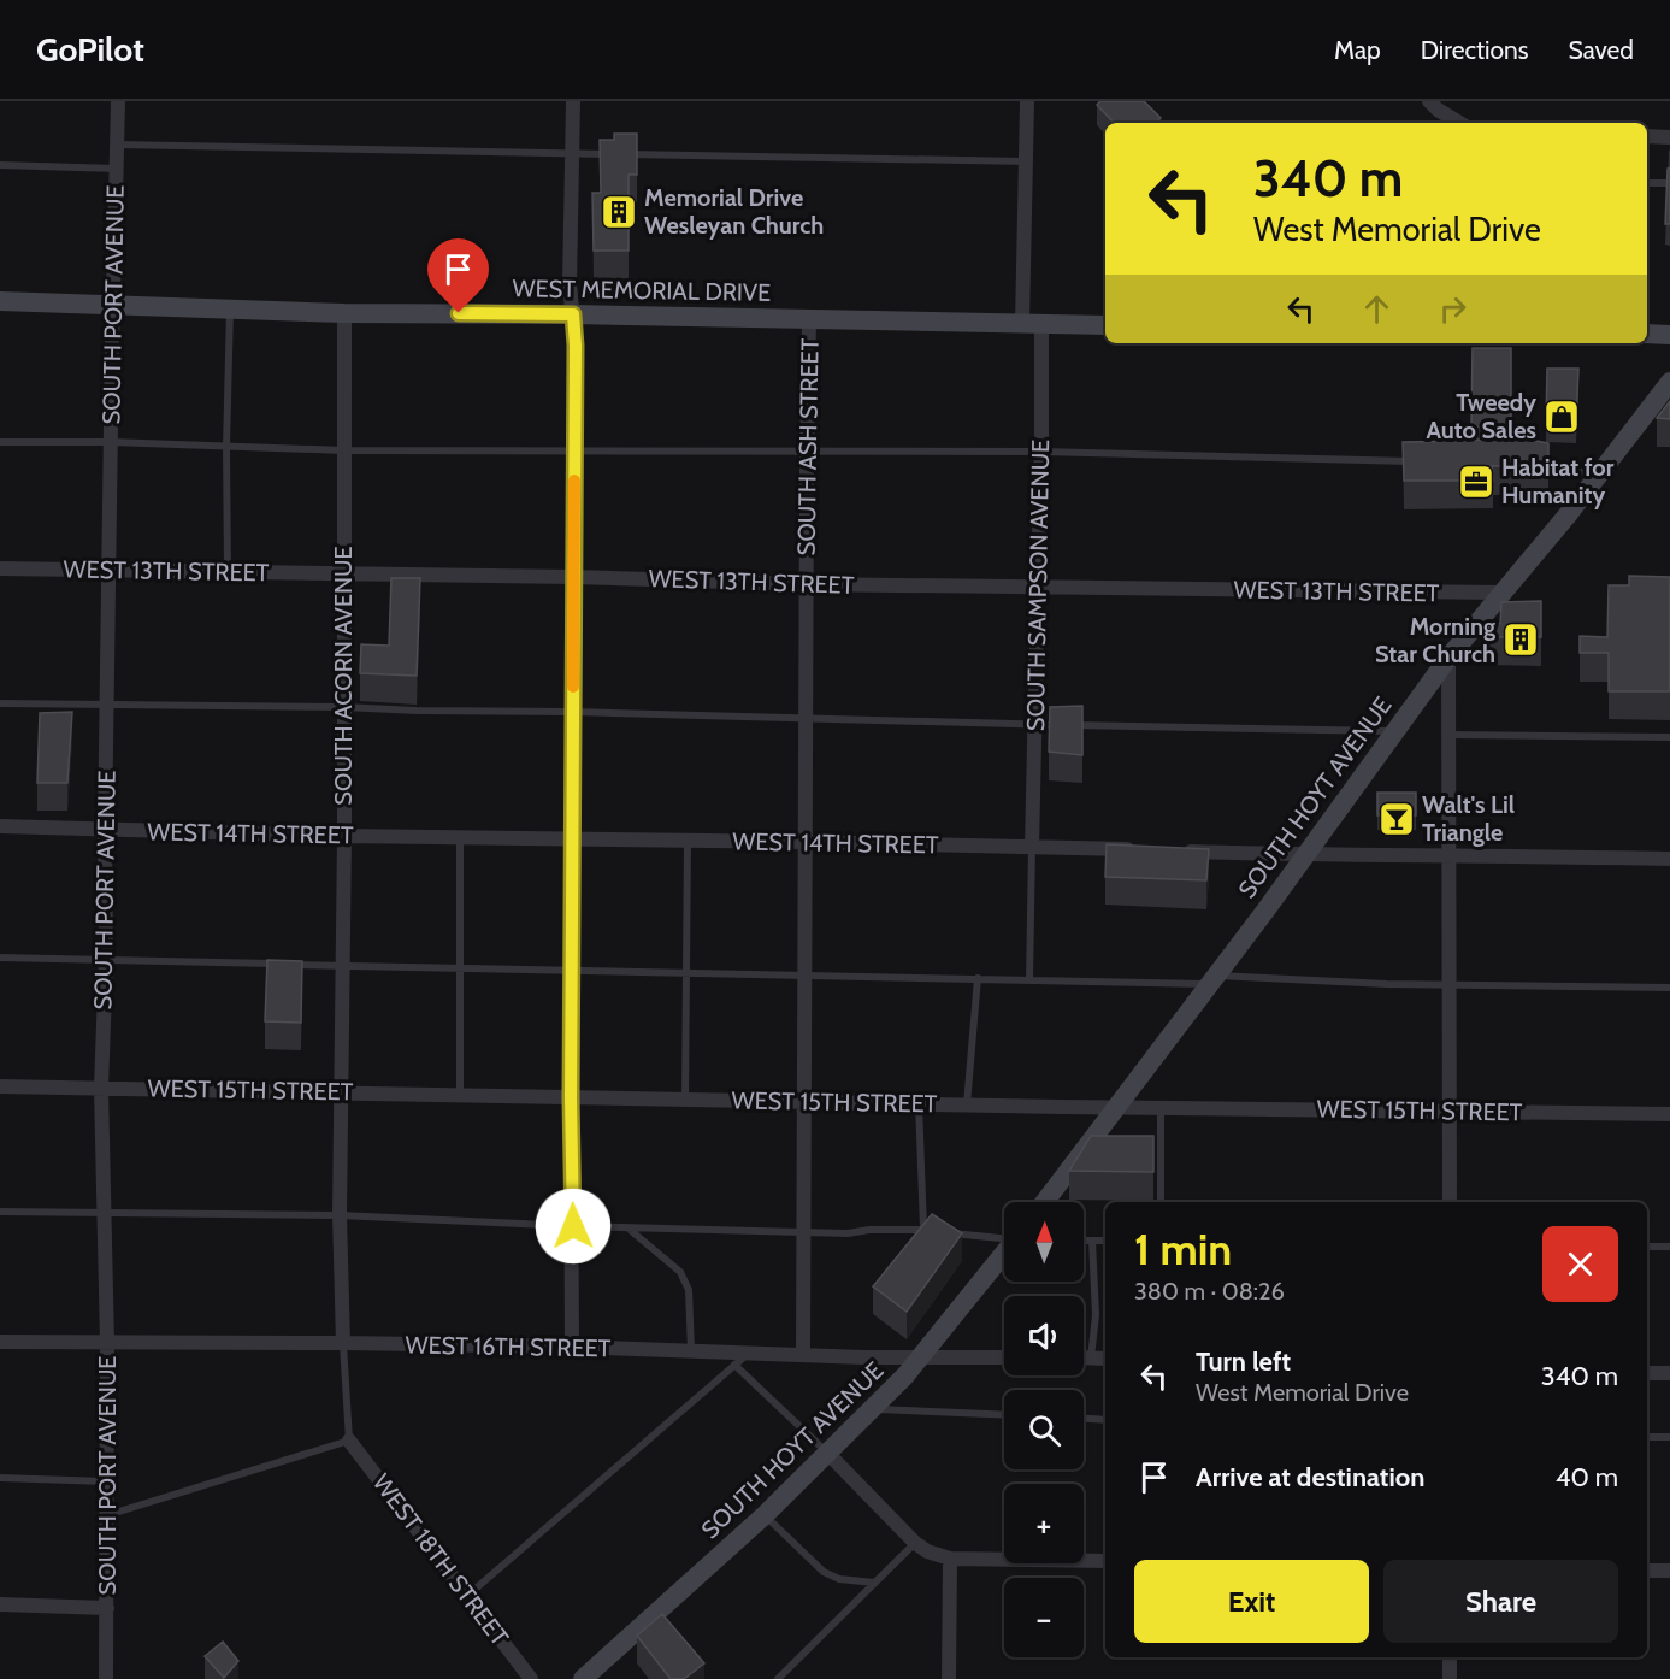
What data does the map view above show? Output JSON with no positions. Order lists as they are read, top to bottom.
{
  "streets": {
    "main road": ["WEST MEMORIAL DRIVE", "SOUTH HOYT AVENUE"],
    "street": [
      "SOUTH PORT AVENUE",
      "SOUTH ASH STREET",
      "WEST 13TH STREET",
      "SOUTH SAMPSON AVENUE",
      "SOUTH ACORN AVENUE",
      "WEST 14TH STREET",
      "WEST 15TH STREET",
      "WEST 16TH STREET",
      "WEST 18TH STREET"
    ]
  },
  "crossings": [
    ["WEST MEMORIAL DRIVE", "SOUTH PORT AVENUE"],
    ["WEST MEMORIAL DRIVE", "SOUTH ASH STREET"],
    ["WEST MEMORIAL DRIVE", "SOUTH SAMPSON AVENUE"],
    ["WEST MEMORIAL DRIVE", "SOUTH ACORN AVENUE"],
    ["SOUTH PORT AVENUE", "WEST 13TH STREET"],
    ["SOUTH PORT AVENUE", "WEST 14TH STREET"],
    ["SOUTH PORT AVENUE", "WEST 15TH STREET"],
    ["SOUTH PORT AVENUE", "WEST 16TH STREET"],
    ["SOUTH ASH STREET", "WEST 13TH STREET"],
    ["SOUTH ASH STREET", "WEST 14TH STREET"],
    ["SOUTH ASH STREET", "WEST 15TH STREET"],
    ["SOUTH ASH STREET", "WEST 16TH STREET"],
    ["WEST 13TH STREET", "SOUTH SAMPSON AVENUE"],
    ["WEST 13TH STREET", "SOUTH ACORN AVENUE"],
    ["WEST 13TH STREET", "SOUTH HOYT AVENUE"],
    ["SOUTH SAMPSON AVENUE", "WEST 14TH STREET"],
    ["SOUTH ACORN AVENUE", "WEST 14TH STREET"],
    ["SOUTH ACORN AVENUE", "WEST 15TH STREET"],
    ["SOUTH ACORN AVENUE", "WEST 16TH STREET"],
    ["SOUTH HOYT AVENUE", "WEST 15TH STREET"],
    ["SOUTH HOYT AVENUE", "WEST 16TH STREET"]
  ],
  "places": {
    "building": ["Memorial Drive Wesleyan Church", "Morning Star Church"],
    "shop": ["Tweedy Auto Sales"],
    "office": ["Habitat for Humanity"],
    "bar": ["Walt's Lil Triangle"]
  },
  "north": "top",
  "page": {
    "header": "GoPilot",
    "nav": ["Map", "Directions", "Saved"],
    "turn": ["340 m", "West Memorial Drive"],
    "map_buttons": ["+", "−"],
    "heading": ["1 min", "380 m · 08:26"],
    "list": [
      {
        "name": "Turn left",
        "note": "West Memorial Drive",
        "value": "340 m"
      },
      {
        "name": "Arrive at destination",
        "value": "40 m"
      }
    ],
    "buttons": ["Exit", "Share"]
  }
}
